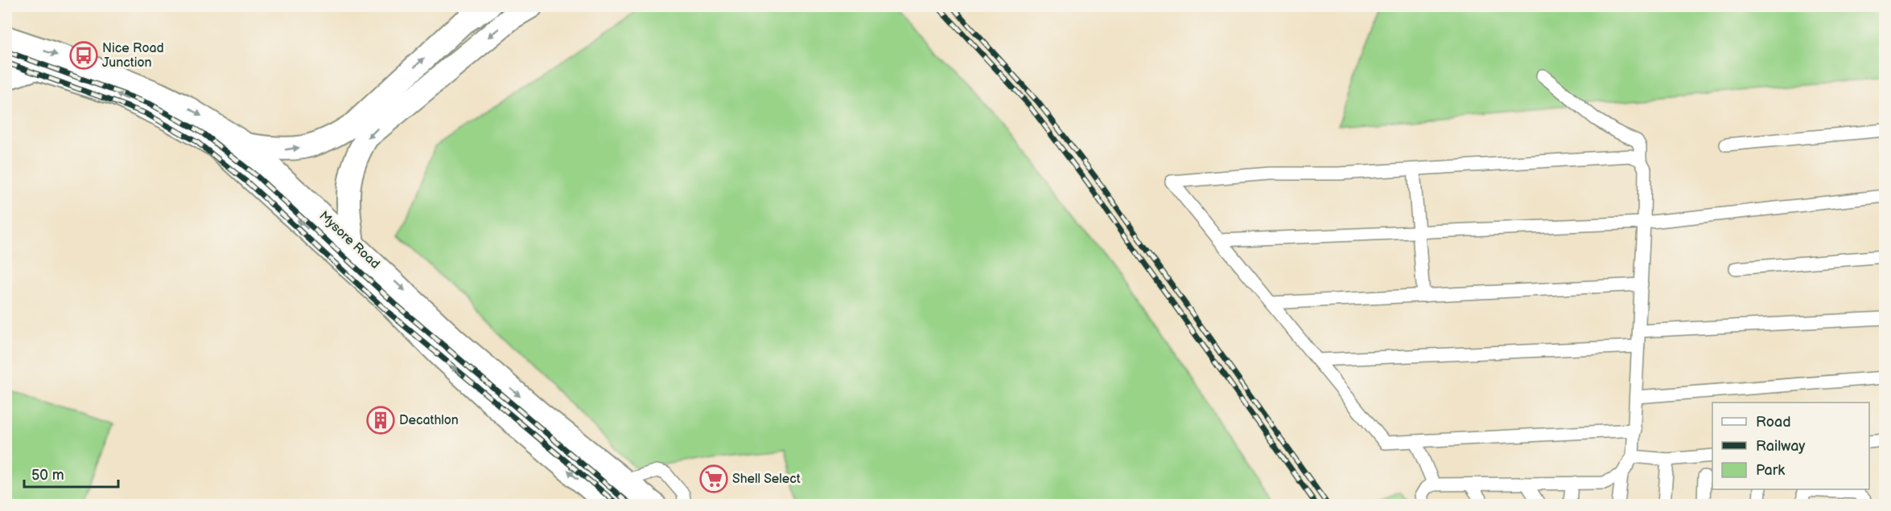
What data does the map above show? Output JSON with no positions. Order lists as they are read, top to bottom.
{
  "streets": {
    "highway": ["Mysore Road"]
  },
  "places": {
    "bus stop": ["Nice Road Junction"],
    "building": ["Decathlon"],
    "supermarket": ["Shell Select"]
  },
  "legend": ["Road", "Railway", "Park"],
  "scale_bar": "50 m"
}
